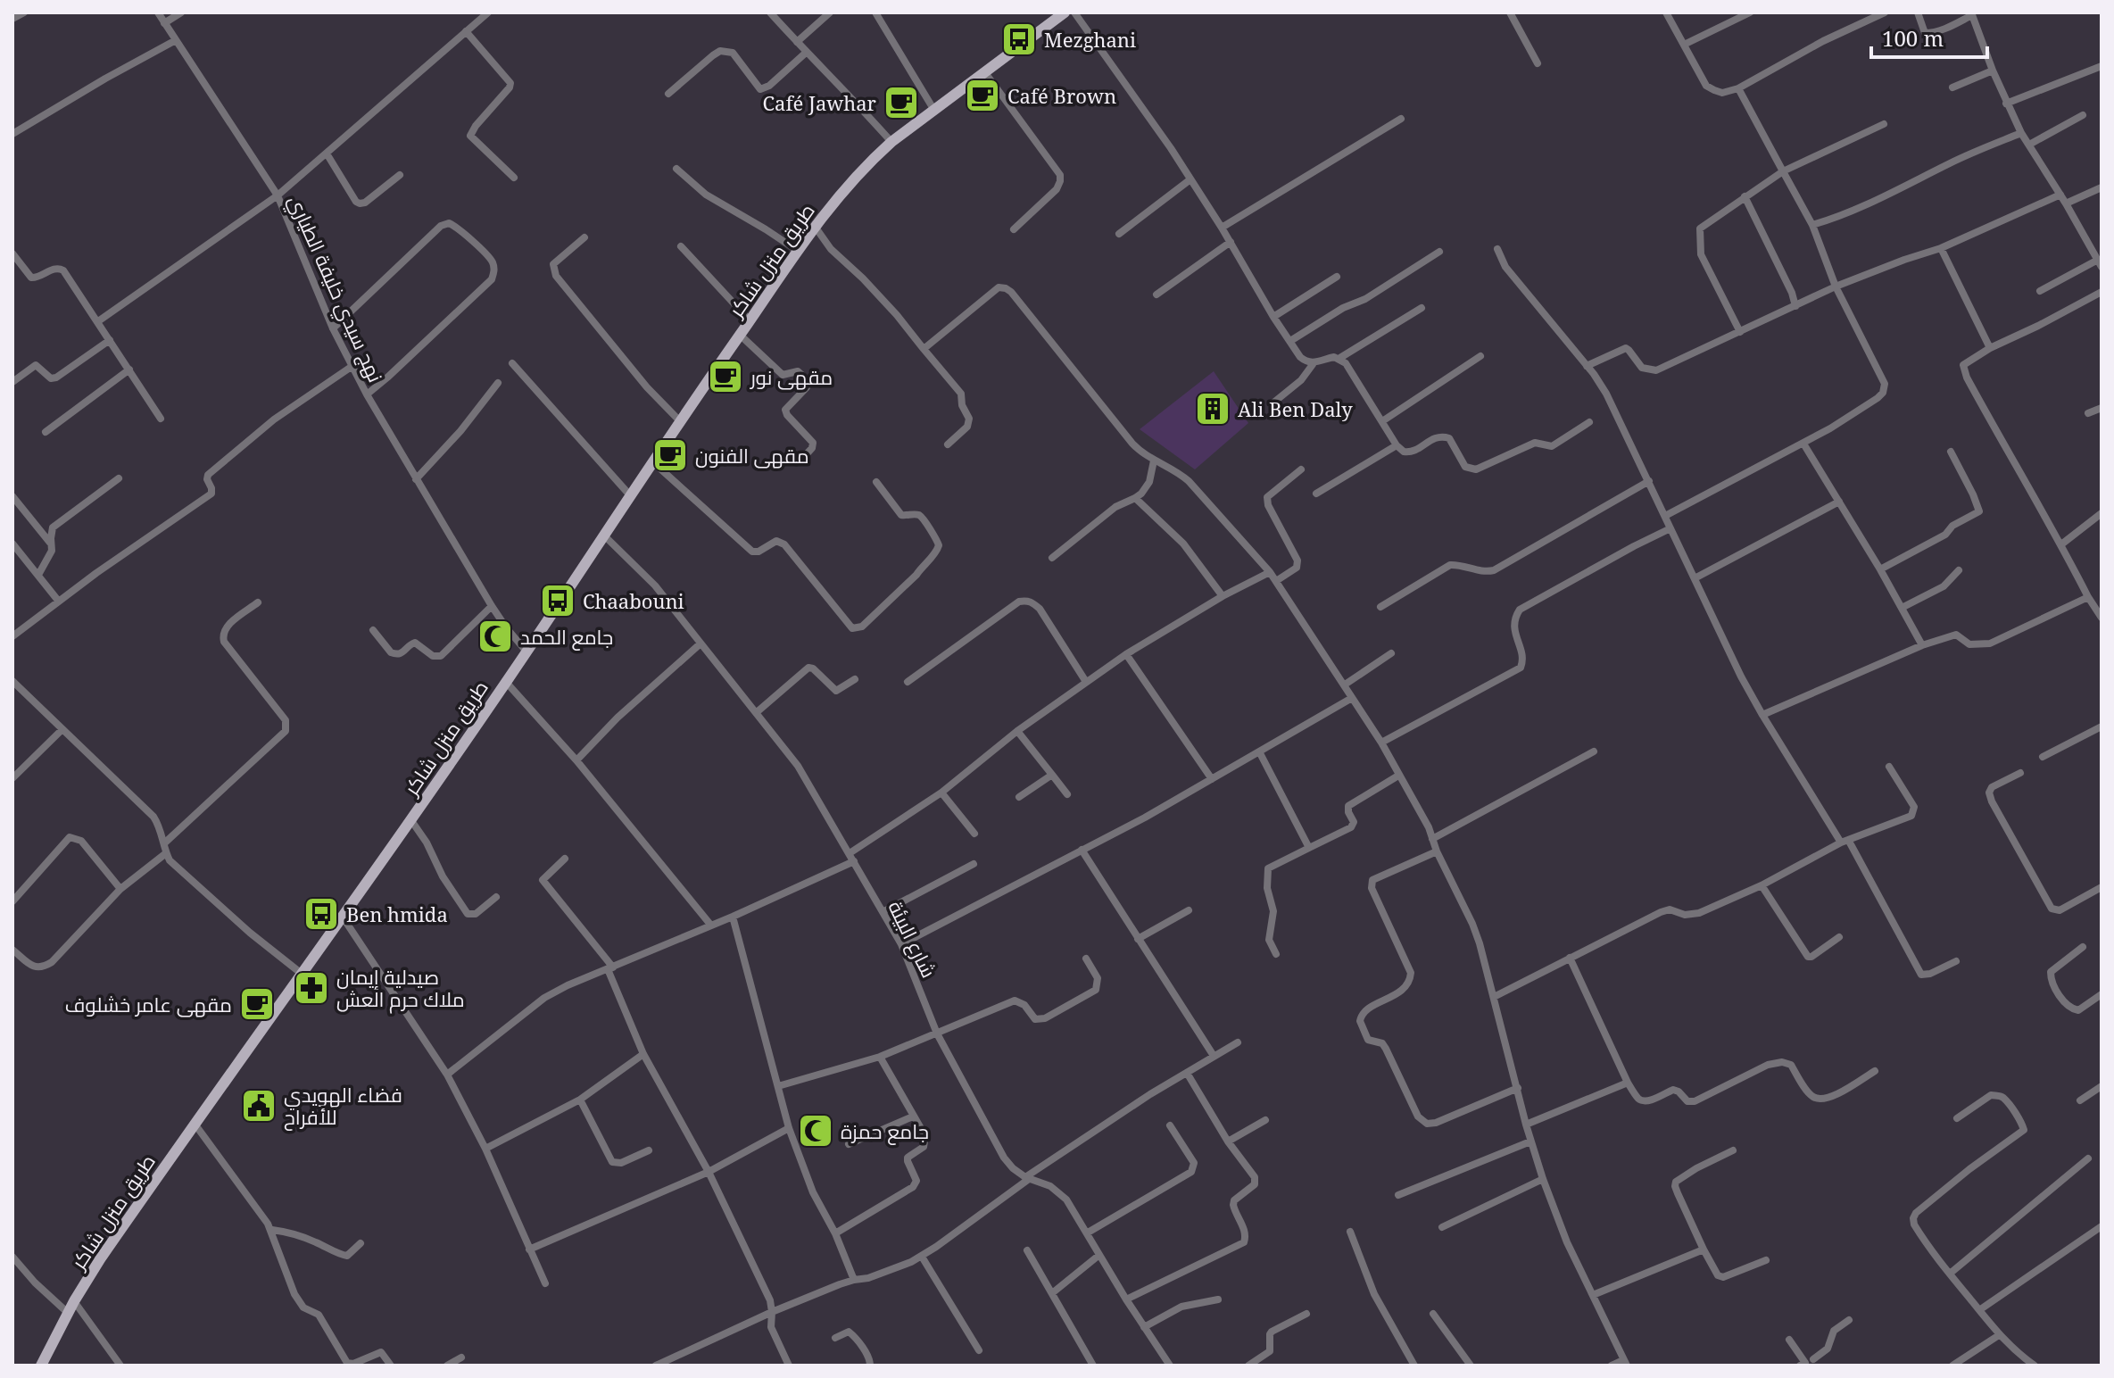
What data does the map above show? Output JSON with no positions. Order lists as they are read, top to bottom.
{
  "streets": {
    "main road": ["طريق منزل شاكر"],
    "street": ["نهج سيدي خليفة الطياري", "شارع البيئة"]
  },
  "crossings": [
    ["طريق منزل شاكر", "نهج سيدي خليفة الطياري"],
    ["طريق منزل شاكر", "شارع البيئة"]
  ],
  "places": {
    "bus stop": ["Mezghani", "Chaabouni", "Ben hmida"],
    "cafe": [
      "Café Brown",
      "Café Jawhar",
      "مقهى نور",
      "مقهى الفنون",
      "مقهى عامر خشلوف"
    ],
    "building": ["Ali Ben Daly"],
    "mosque": ["جامع الحمد", "جامع حمزة"],
    "pharmacy": ["صيدلية إيمان ملاك حرم العش"],
    "public building": ["فضاء الهويدي للأفراح"]
  },
  "scale_bar": "100 m"
}
